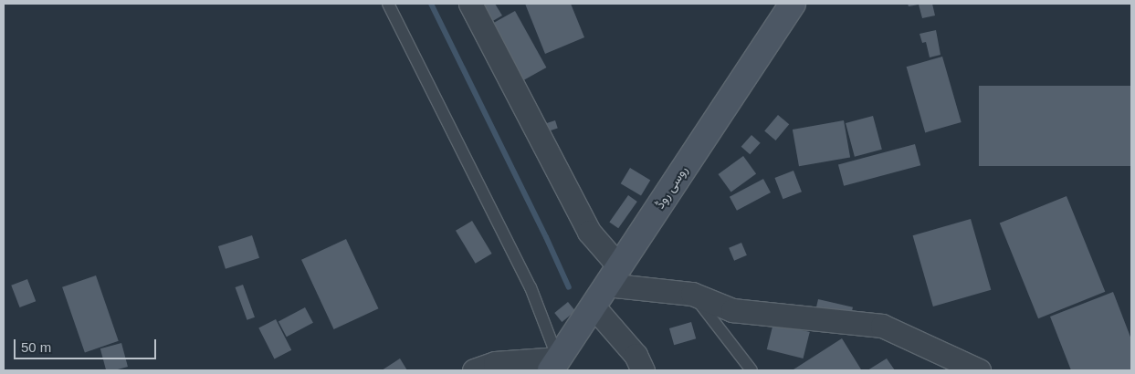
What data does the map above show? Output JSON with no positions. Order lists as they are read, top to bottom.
{
  "streets": {
    "main road": ["روسی روڈ"]
  },
  "scale_bar": "50 m"
}
